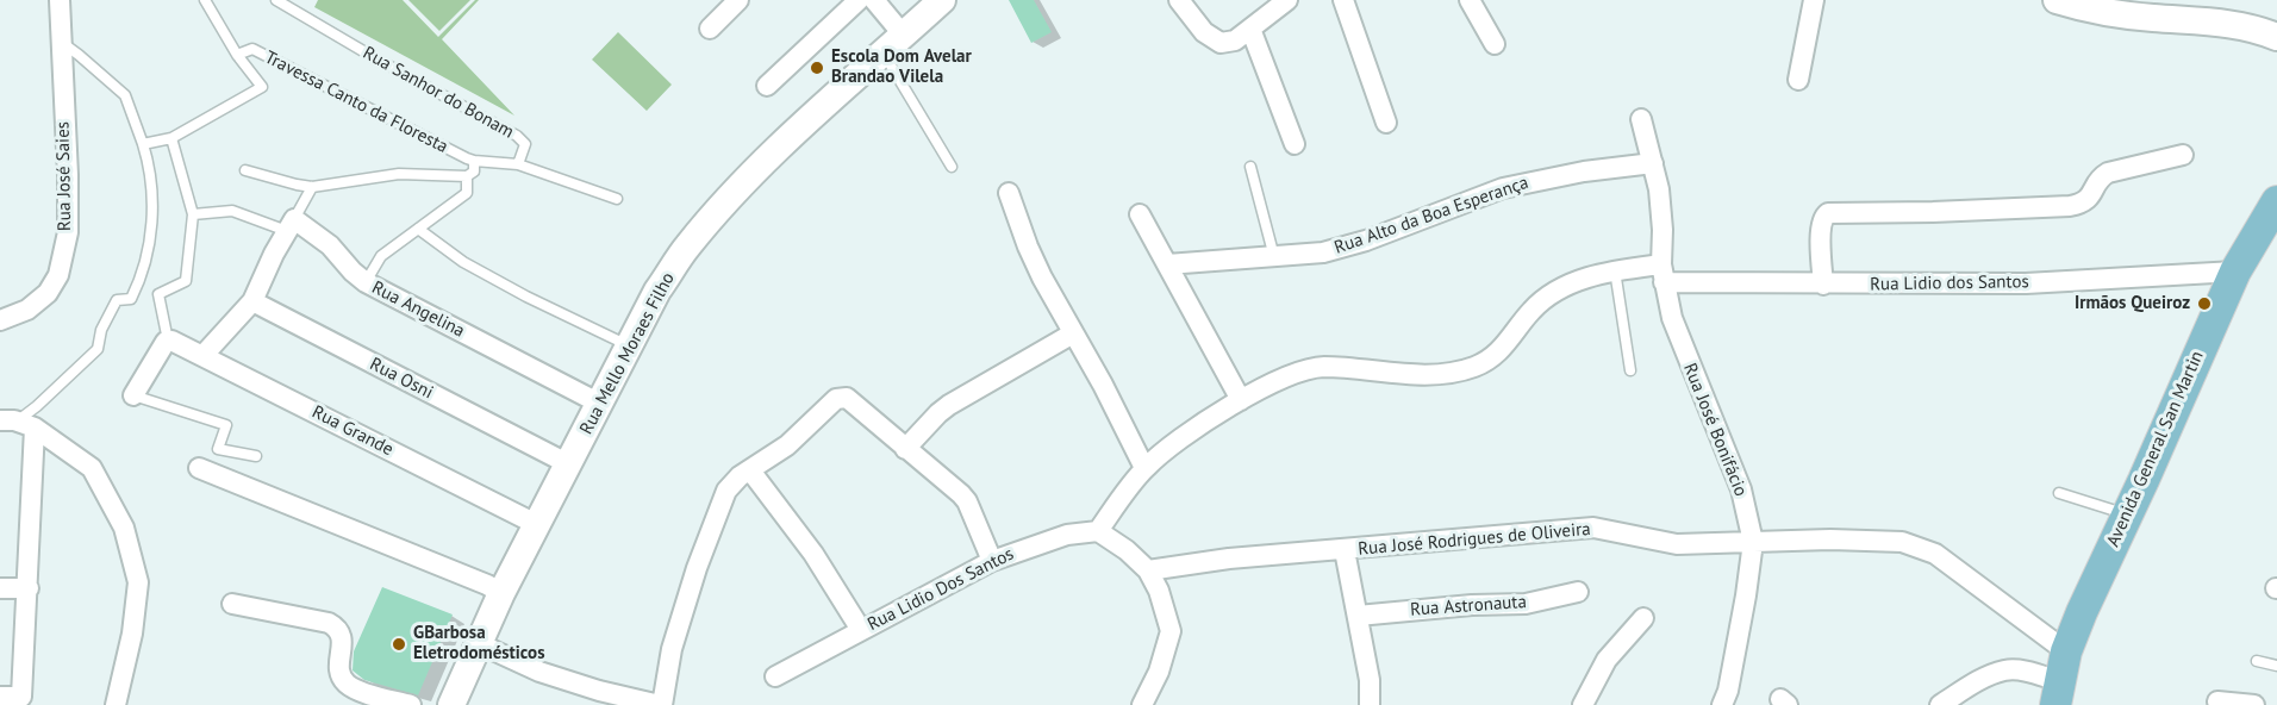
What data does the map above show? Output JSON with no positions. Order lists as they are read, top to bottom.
{
  "streets": {
    "main road": ["Rua Mello Moraes Filho", "Avenida General San Martin"],
    "street": [
      "Rua José Saies",
      "Rua Alto da Boa Esperança",
      "Rua Lidio dos Santos",
      "Rua Angelina",
      "Rua Osni",
      "Rua José Bonifácio",
      "Rua Grande",
      "Rua José Rodrigues de Oliveira",
      "Rua Lidio Dos Santos",
      "Rua Astronauta"
    ],
    "lane": ["Rua Sanhor do Bonam", "Travessa Canto da Floresta"]
  },
  "crossings": [
    ["Rua Lidio dos Santos", "Rua José Bonifácio"],
    ["Rua Lidio dos Santos", "Avenida General San Martin"],
    ["Rua Angelina", "Rua Mello Moraes Filho"],
    ["Rua Mello Moraes Filho", "Rua Osni"],
    ["Rua Mello Moraes Filho", "Rua Grande"],
    ["Rua José Bonifácio", "Rua José Rodrigues de Oliveira"],
    ["Avenida General San Martin", "Rua José Rodrigues de Oliveira"]
  ],
  "places": ["Escola Dom Avelar Brandao Vilela", "Irmãos Queiroz", "GBarbosa Eletrodomésticos"]
}
